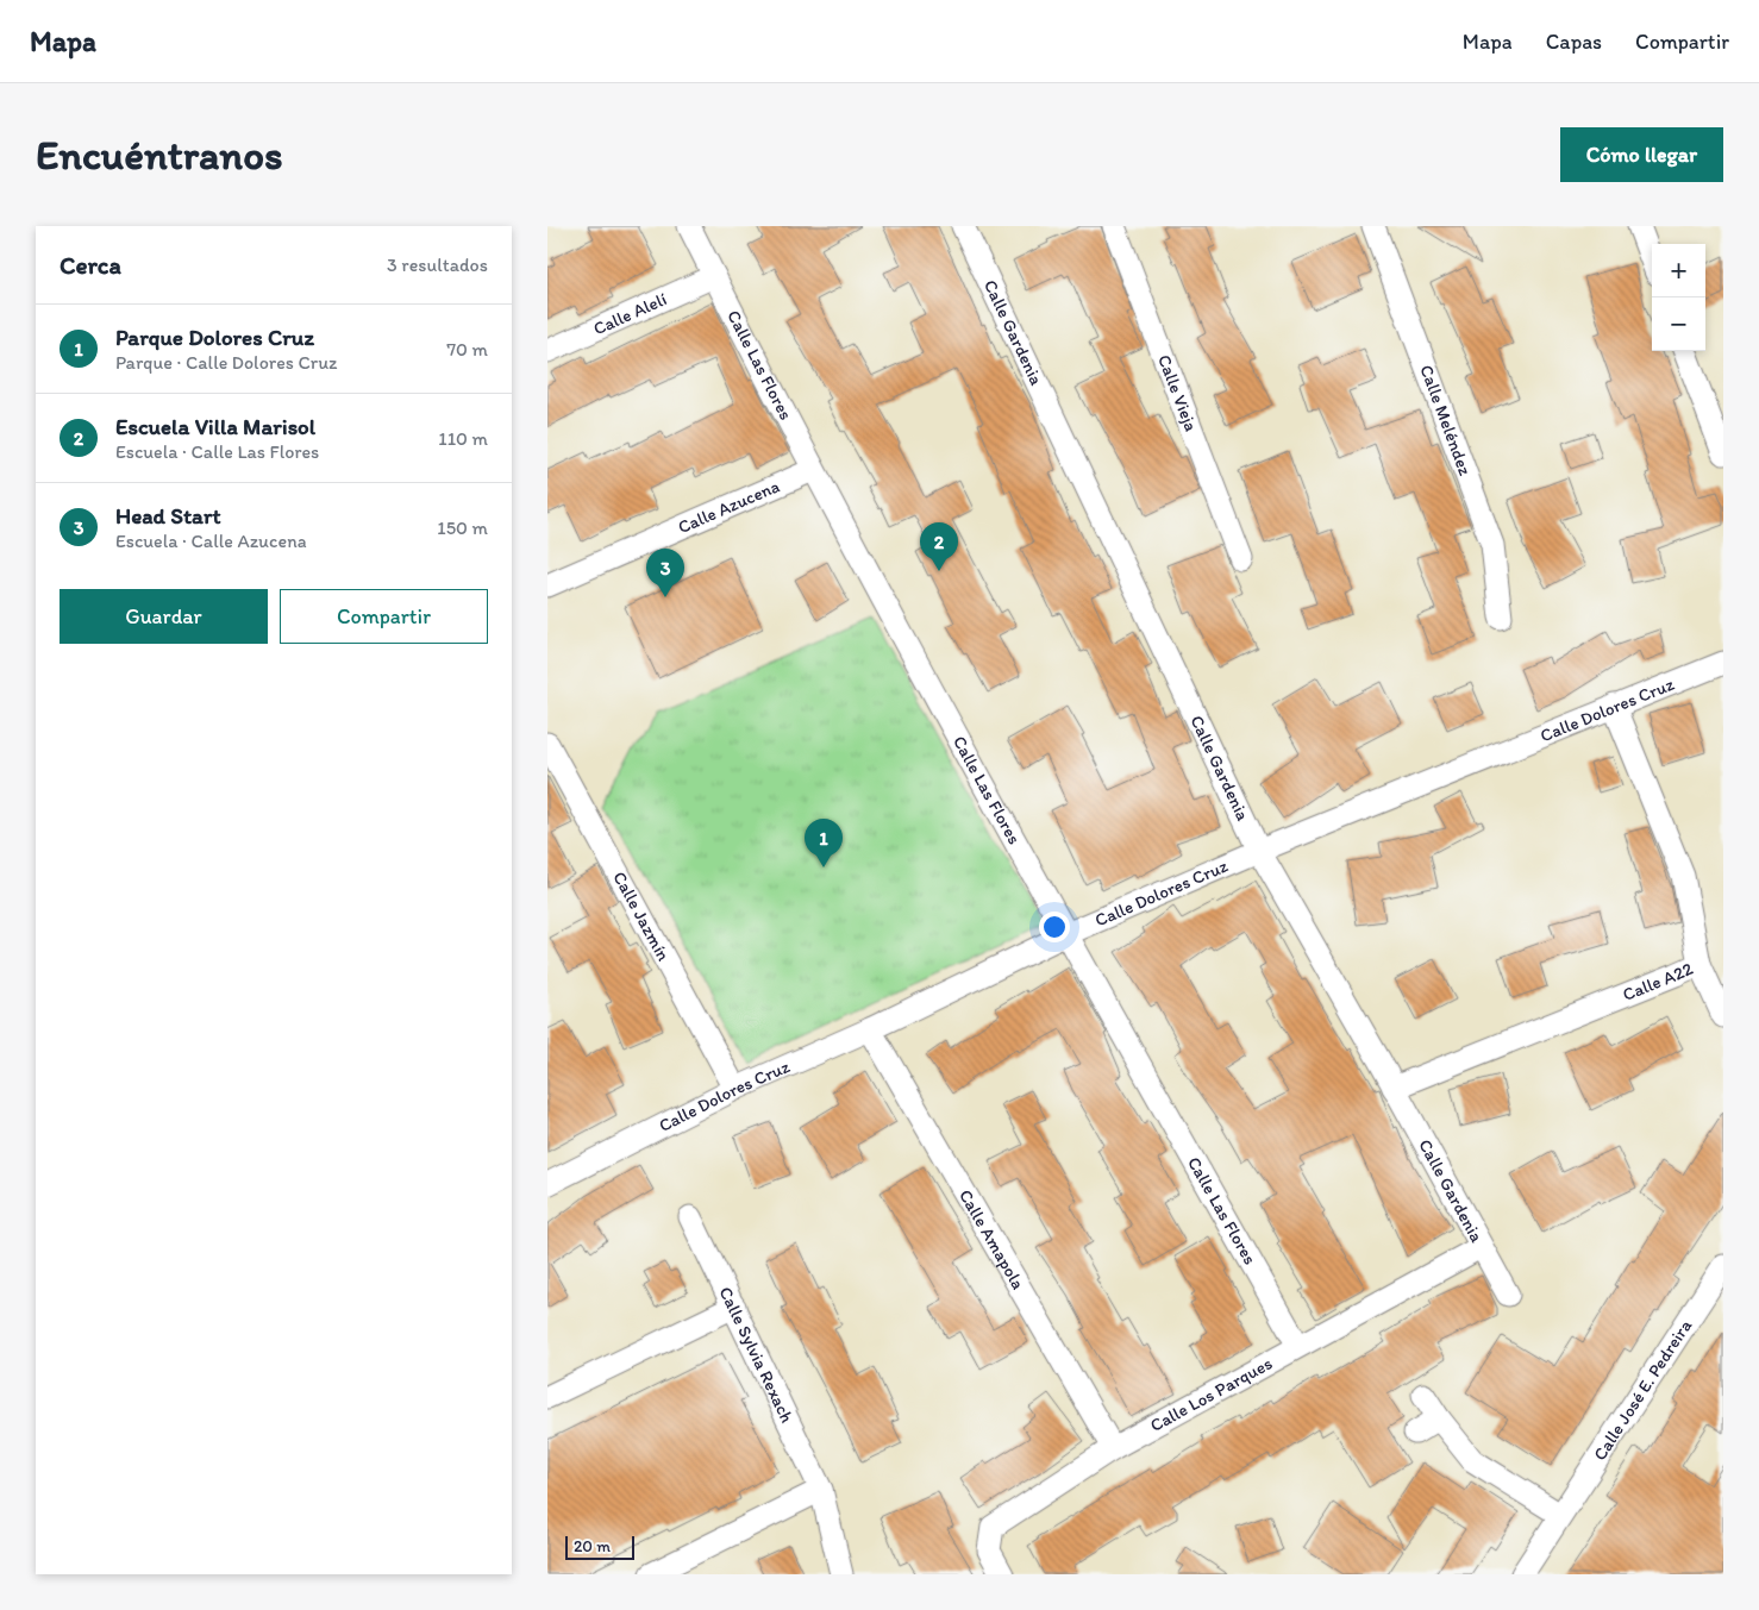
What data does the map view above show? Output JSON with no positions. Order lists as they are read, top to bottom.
{
  "streets": {
    "street": [
      "Calle Alelí",
      "Calle Gardenia",
      "Calle Las Flores",
      "Calle Vieja",
      "Calle Meléndez",
      "Calle Azucena",
      "Calle Dolores Cruz",
      "Calle Jazmín",
      "Calle A22",
      "Calle Amapola",
      "Calle Sylvia Rexach",
      "Calle José E. Pedreira",
      "Calle Los Parques"
    ]
  },
  "crossings": [
    ["Calle Alelí", "Calle Las Flores"],
    ["Calle Gardenia", "Calle Dolores Cruz"],
    ["Calle Gardenia", "Calle A22"],
    ["Calle Gardenia", "Calle Los Parques"],
    ["Calle Las Flores", "Calle Azucena"],
    ["Calle Las Flores", "Calle Dolores Cruz"],
    ["Calle Las Flores", "Calle Los Parques"],
    ["Calle Dolores Cruz", "Calle Jazmín"],
    ["Calle Dolores Cruz", "Calle A22"],
    ["Calle Dolores Cruz", "Calle Amapola"],
    ["Calle Amapola", "Calle Los Parques"]
  ],
  "scale_bar": "20 m",
  "page": {
    "header": "Mapa",
    "nav": ["Mapa", "Capas", "Compartir"],
    "buttons": [
      "Cómo llegar",
      ["Guardar", "Compartir"]
    ],
    "title": "Encuéntranos",
    "heading": ["Cerca", "3 resultados"],
    "map_buttons": ["+", "−"],
    "list": [
      {
        "mark": "1",
        "name": "Parque Dolores Cruz",
        "note": "Parque · Calle Dolores Cruz",
        "value": "70 m"
      },
      {
        "mark": "2",
        "name": "Escuela Villa Marisol",
        "note": "Escuela · Calle Las Flores",
        "value": "110 m"
      },
      {
        "mark": "3",
        "name": "Head Start",
        "note": "Escuela · Calle Azucena",
        "value": "150 m"
      }
    ],
    "pins": ["2", "3", "1"],
    "scale": "20 m"
  }
}
